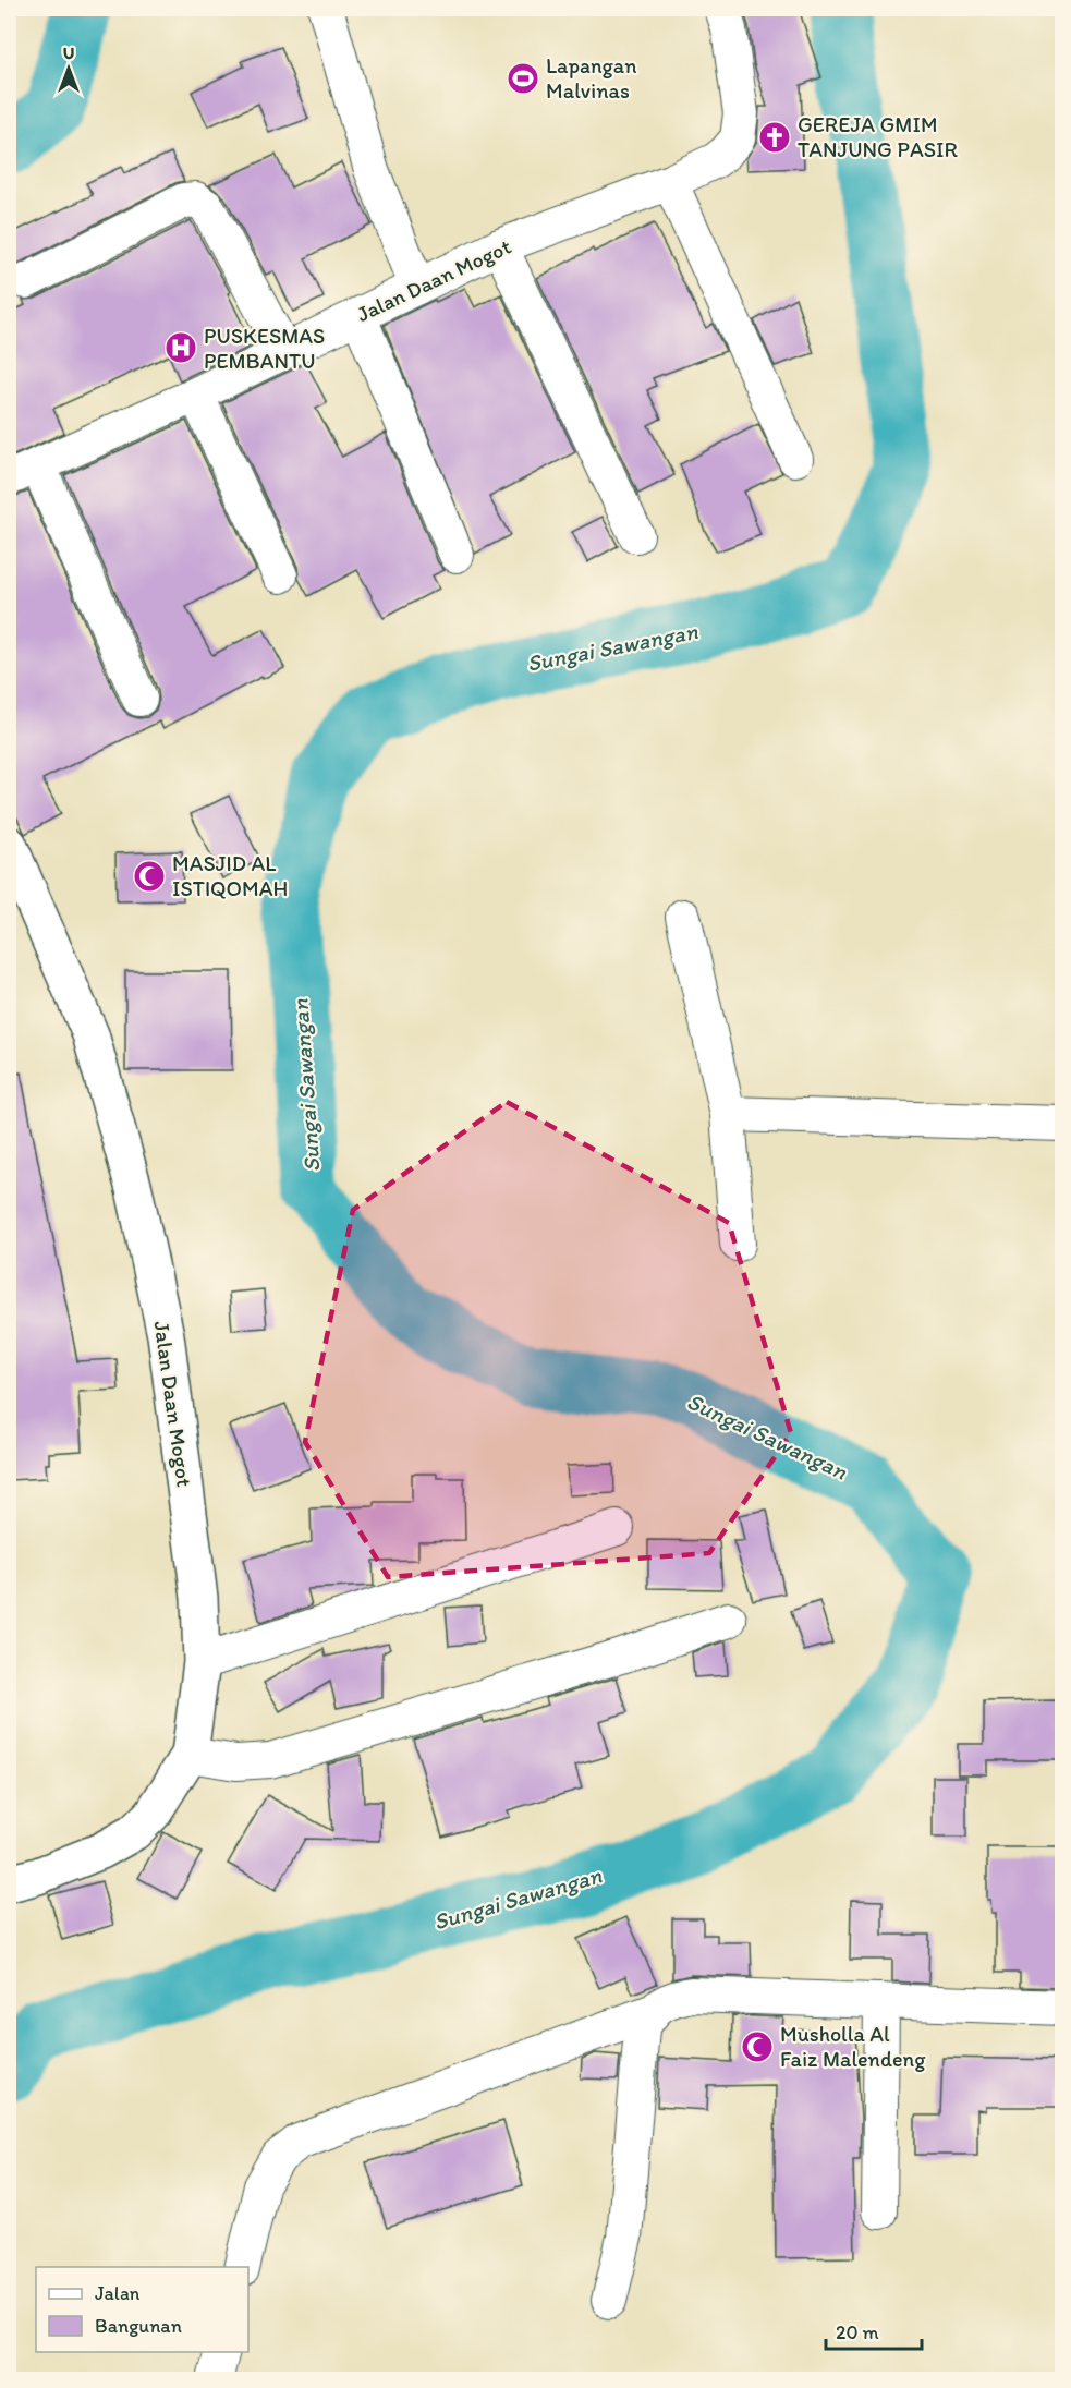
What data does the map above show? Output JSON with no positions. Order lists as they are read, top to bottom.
{
  "streets": {
    "main road": ["Jalan Daan Mogot"]
  },
  "water": ["Sungai Sawangan"],
  "places": {
    "sports": ["Lapangan Malvinas"],
    "church": ["GEREJA GMIM TANJUNG PASIR"],
    "hospital": ["PUSKESMAS PEMBANTU"],
    "mosque": ["MASJID AL ISTIQOMAH", "Musholla Al Faiz Malendeng"]
  },
  "legend": ["Jalan", "Bangunan"],
  "scale_bar": "20 m",
  "north": "top"
}
